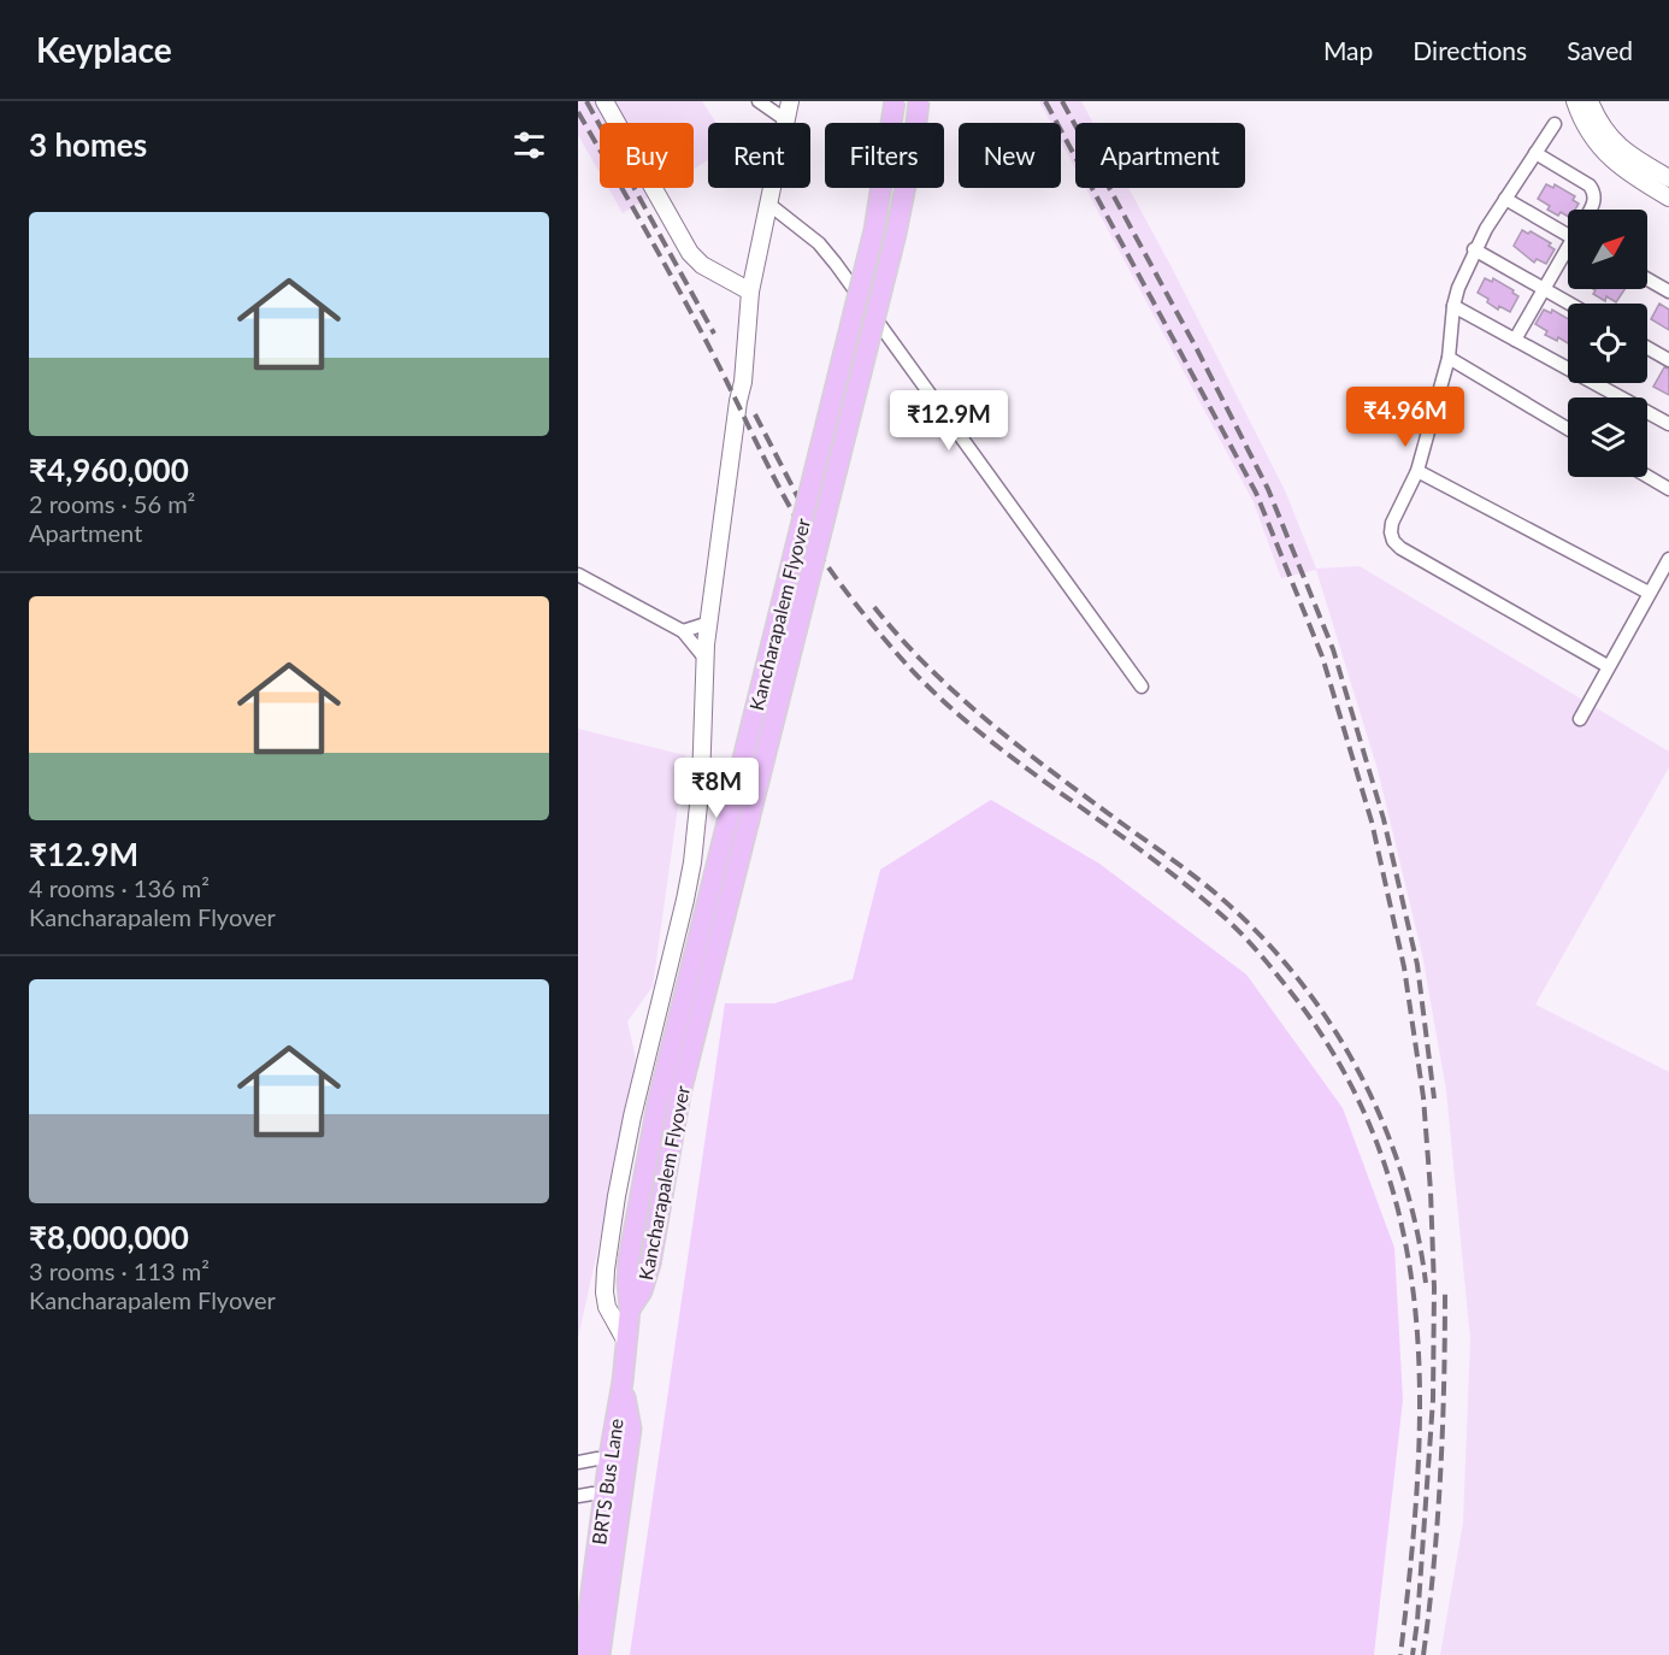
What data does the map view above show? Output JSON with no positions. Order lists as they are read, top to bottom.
{
  "streets": {
    "main road": ["Kancharapalem Flyover", "BRTS Bus Lane"]
  },
  "crossings": [
    ["Kancharapalem Flyover", "BRTS Bus Lane"]
  ],
  "north": "top right",
  "page": {
    "header": "Keyplace",
    "nav": ["Map", "Directions", "Saved"],
    "heading": "3 homes",
    "chip": [
      "Buy",
      "Rent",
      "Filters",
      "New",
      "Apartment"
    ],
    "list": [
      {
        "name": "₹4,960,000",
        "note": "2 rooms · 56 m² · Apartment"
      },
      {
        "name": "₹12.9M",
        "note": "4 rooms · 136 m² · Kancharapalem Flyover"
      },
      {
        "name": "₹8,000,000",
        "note": "3 rooms · 113 m² · Kancharapalem Flyover"
      }
    ],
    "price": ["₹4.96M", "₹12.9M", "₹8M"]
  }
}
